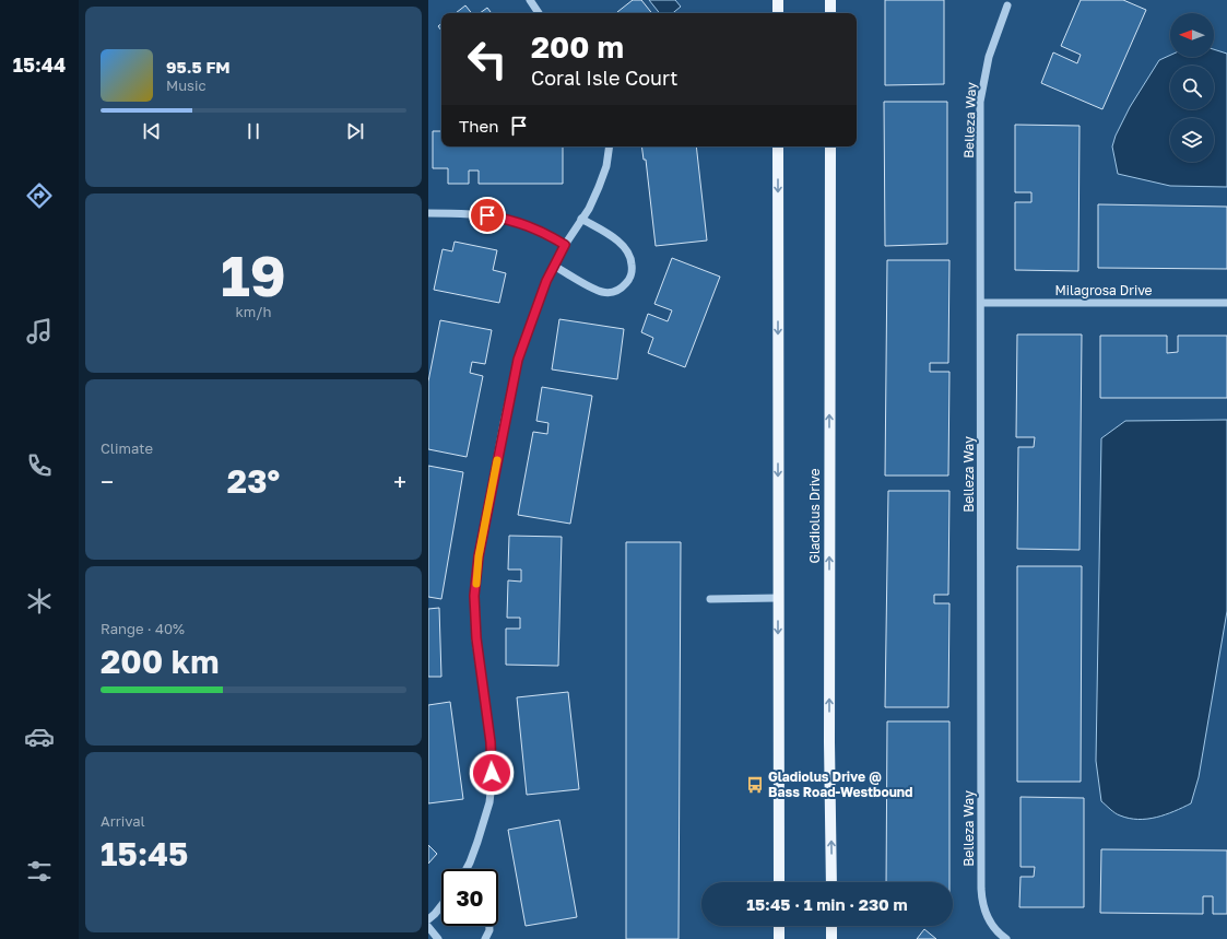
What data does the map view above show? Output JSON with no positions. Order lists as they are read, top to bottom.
{
  "streets": {
    "main road": ["Gladiolus Drive"],
    "street": ["Belleza Way", "Milagrosa Drive"]
  },
  "crossings": [
    ["Belleza Way", "Milagrosa Drive"]
  ],
  "places": {
    "bus stop": ["Gladiolus Drive @ Bass Road-Westbound"]
  },
  "north": "left",
  "page": {
    "tabs": "15:44",
    "turn": ["200 m", "Coral Isle Court"],
    "song": ["95.5 FM", "Music"],
    "then": "Then",
    "tile": [
      ["19", "km/h"],
      "Climate",
      ["Range · 40%", "200 km"],
      ["Arrival", "15:45"]
    ],
    "heat": ["−", "23°", "+"],
    "limit": "30",
    "trip": "15:45 · 1 min · 230 m"
  }
}
